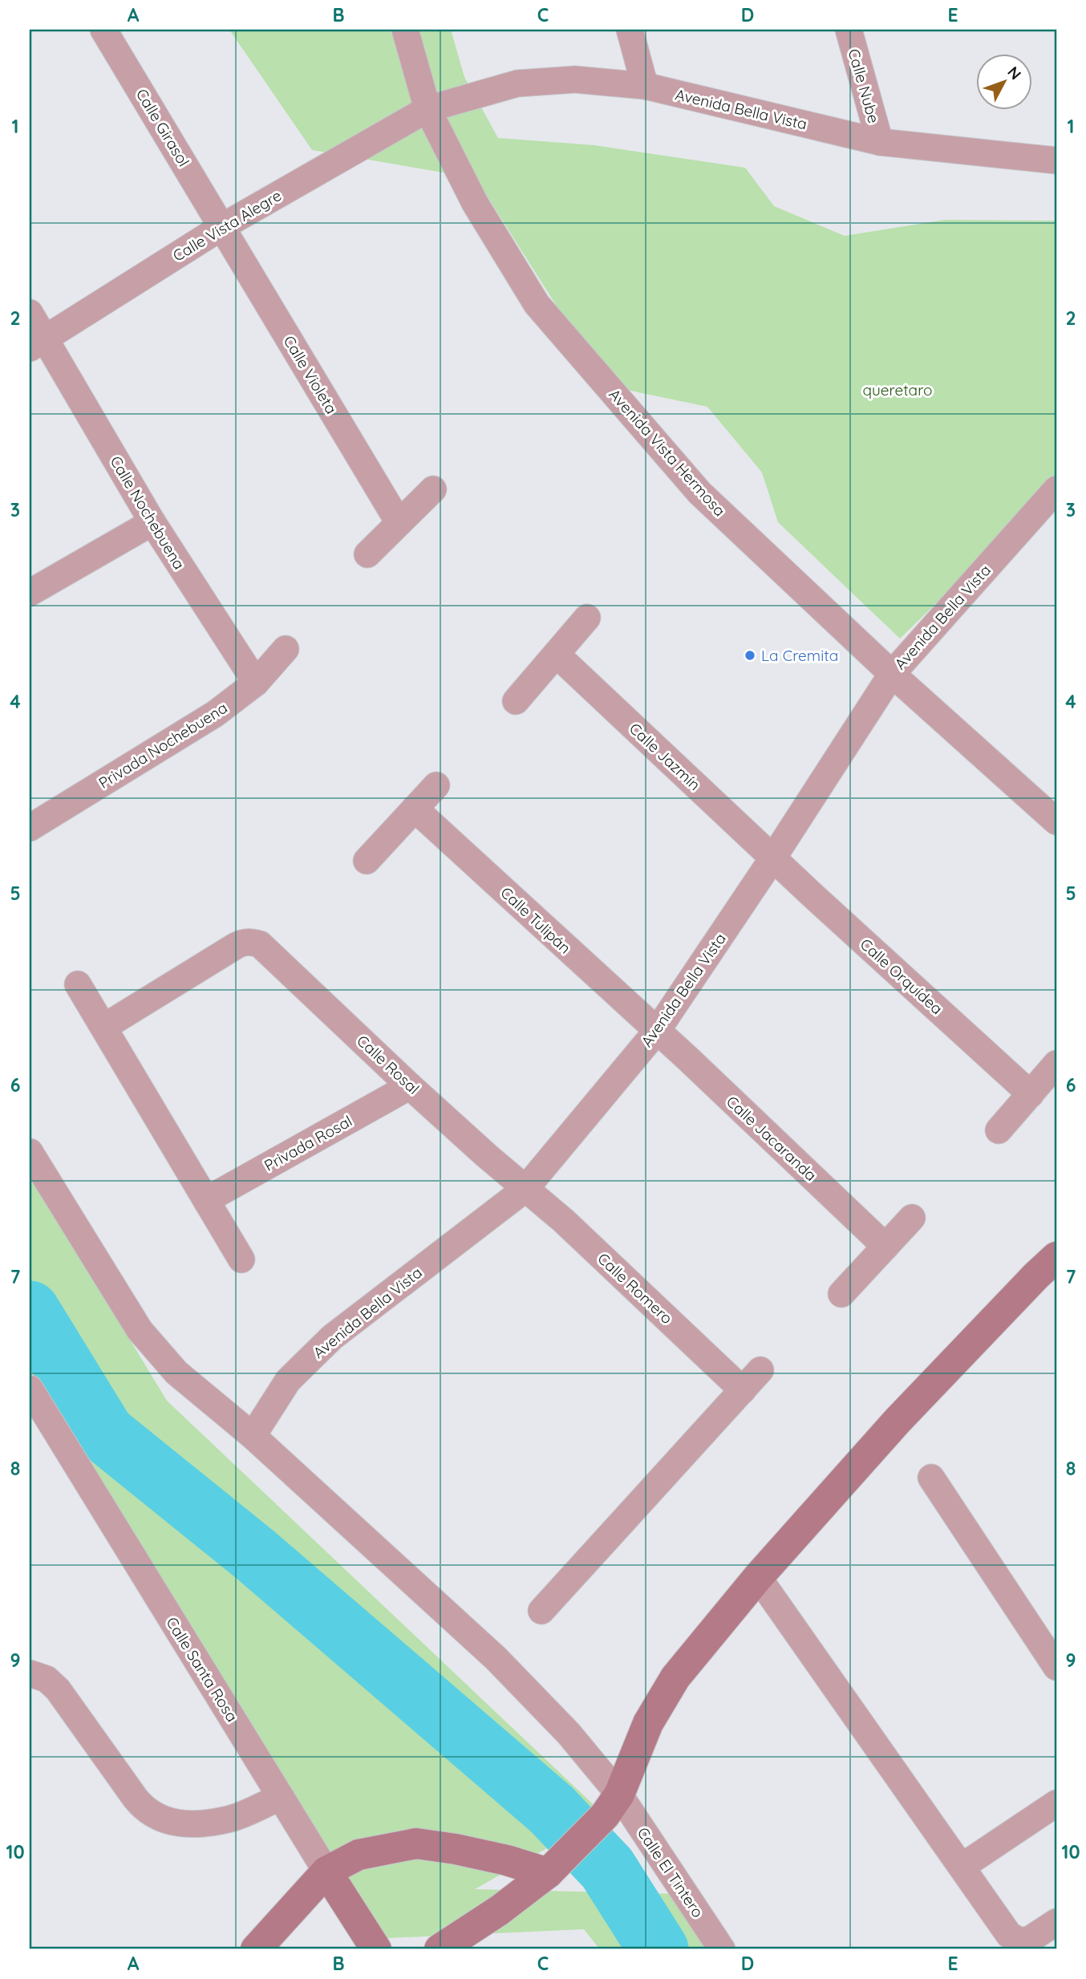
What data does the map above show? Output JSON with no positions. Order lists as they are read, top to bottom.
{
  "streets": {
    "street": [
      "Calle Nube",
      "Avenida Bella Vista",
      "Calle Girasol",
      "Calle Vista Alegre",
      "Calle Violeta",
      "Avenida Vista Hermosa",
      "Calle Nochebuena",
      "Privada Nochebuena",
      "Calle Jazmín",
      "Calle Tulipán",
      "Calle Orquídea",
      "Calle Rosal",
      "Calle Jacaranda",
      "Privada Rosal",
      "Calle Romero",
      "Calle Santa Rosa",
      "Calle El Tintero"
    ]
  },
  "crossings": [
    ["Calle Nube", "Avenida Bella Vista"],
    ["Avenida Bella Vista", "Calle Vista Alegre"],
    ["Avenida Bella Vista", "Avenida Vista Hermosa"],
    ["Avenida Bella Vista", "Calle Jazmín"],
    ["Avenida Bella Vista", "Calle Tulipán"],
    ["Avenida Bella Vista", "Calle Orquídea"],
    ["Avenida Bella Vista", "Calle Rosal"],
    ["Avenida Bella Vista", "Calle Jacaranda"],
    ["Avenida Bella Vista", "Calle Romero"],
    ["Avenida Bella Vista", "Calle El Tintero"],
    ["Calle Girasol", "Calle Vista Alegre"],
    ["Calle Girasol", "Calle Violeta"],
    ["Calle Vista Alegre", "Calle Violeta"],
    ["Calle Vista Alegre", "Avenida Vista Hermosa"],
    ["Calle Vista Alegre", "Calle Nochebuena"],
    ["Calle Nochebuena", "Privada Nochebuena"],
    ["Calle Jazmín", "Calle Orquídea"],
    ["Calle Tulipán", "Calle Jacaranda"],
    ["Calle Rosal", "Privada Rosal"],
    ["Calle Rosal", "Calle Romero"]
  ],
  "parks": ["queretaro"],
  "places": ["La Cremita"],
  "north": "top right",
  "grid": {
    "columns": [
      "A",
      "B",
      "C",
      "D",
      "E"
    ],
    "rows": [
      "1",
      "2",
      "3",
      "4",
      "5",
      "6",
      "7",
      "8",
      "9",
      "10"
    ]
  }
}
